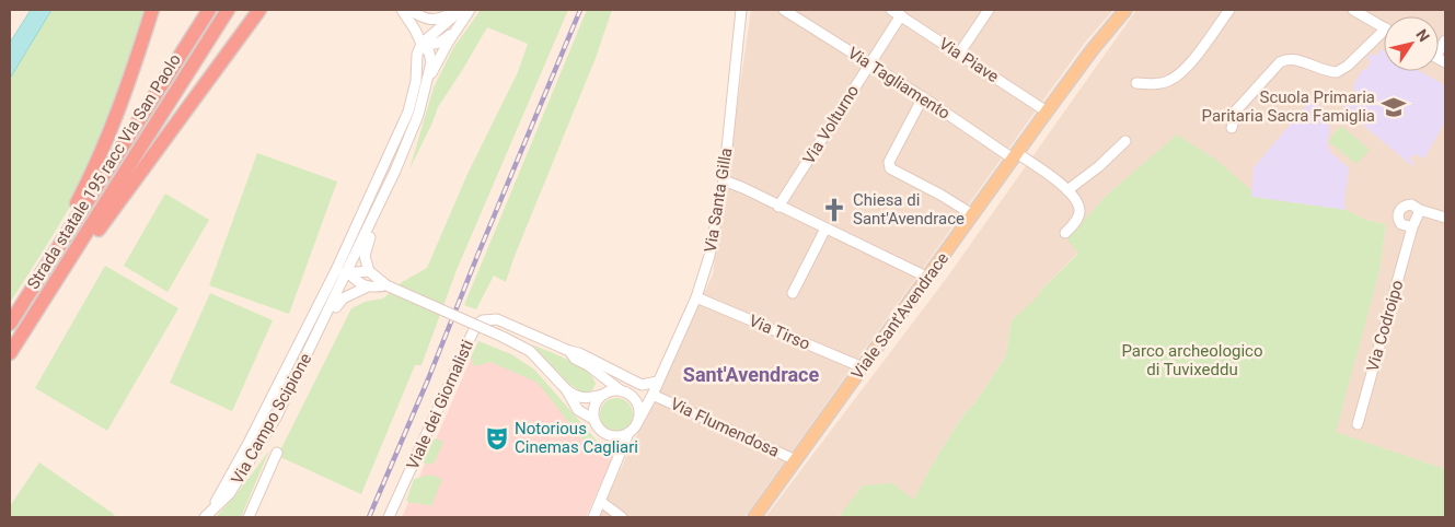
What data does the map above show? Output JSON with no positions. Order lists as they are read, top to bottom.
{
  "streets": {
    "highway": ["Strada statale 195 racc Via San Paolo"],
    "main road": ["Viale Sant'Avendrace"],
    "street": [
      "Via Piave",
      "Via Tagliamento",
      "Via Volturno",
      "Via Santa Gilla",
      "Via Codroipo",
      "Via Tirso",
      "Viale dei Giornalisti",
      "Via Campo Scipione",
      "Via Flumendosa"
    ]
  },
  "crossings": [
    ["Via Piave", "Via Volturno"],
    ["Via Piave", "Viale Sant'Avendrace"],
    ["Via Tagliamento", "Via Volturno"],
    ["Via Tagliamento", "Viale Sant'Avendrace"],
    ["Via Santa Gilla", "Via Tirso"],
    ["Via Santa Gilla", "Viale dei Giornalisti"],
    ["Via Santa Gilla", "Via Flumendosa"],
    ["Viale Sant'Avendrace", "Via Tirso"],
    ["Viale Sant'Avendrace", "Via Flumendosa"]
  ],
  "districts": ["Sant'Avendrace"],
  "parks": ["Parco archeologico di Tuvixeddu"],
  "places": {
    "school or university": ["Scuola Primaria Paritaria Sacra Famiglia"],
    "church": ["Chiesa di Sant'Avendrace"],
    "theatre": ["Notorious Cinemas Cagliari"]
  },
  "north": "top right"
}
